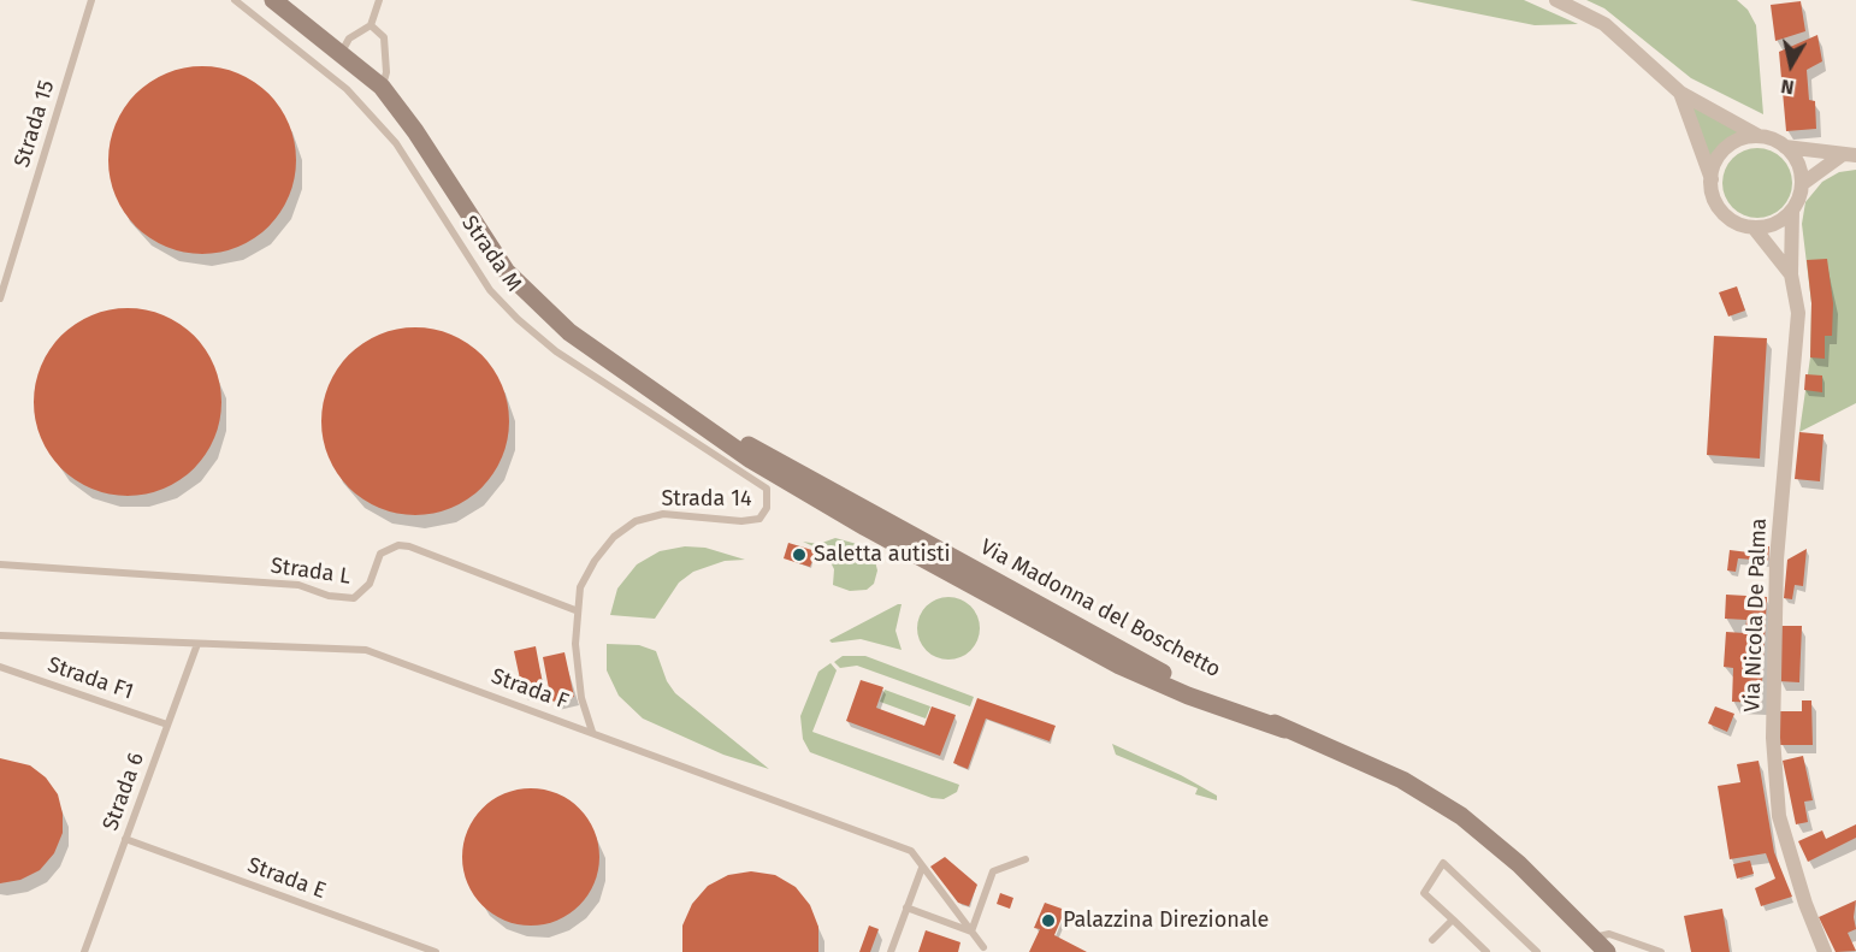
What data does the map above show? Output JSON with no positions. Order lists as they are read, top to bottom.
{
  "streets": {
    "main road": ["Via Madonna del Boschetto"],
    "street": ["Via Nicola De Palma"],
    "lane": [
      "Strada 15",
      "Strada M",
      "Strada 14",
      "Strada L",
      "Strada F1",
      "Strada F",
      "Strada 6",
      "Strada E"
    ]
  },
  "crossings": [
    ["Strada M", "Strada 14"],
    ["Strada 14", "Strada L"],
    ["Strada F1", "Strada 6"],
    ["Strada F", "Strada 6"],
    ["Strada 6", "Strada E"]
  ],
  "places": ["Saletta autisti", "Palazzina Direzionale"],
  "north": "bottom"
}
